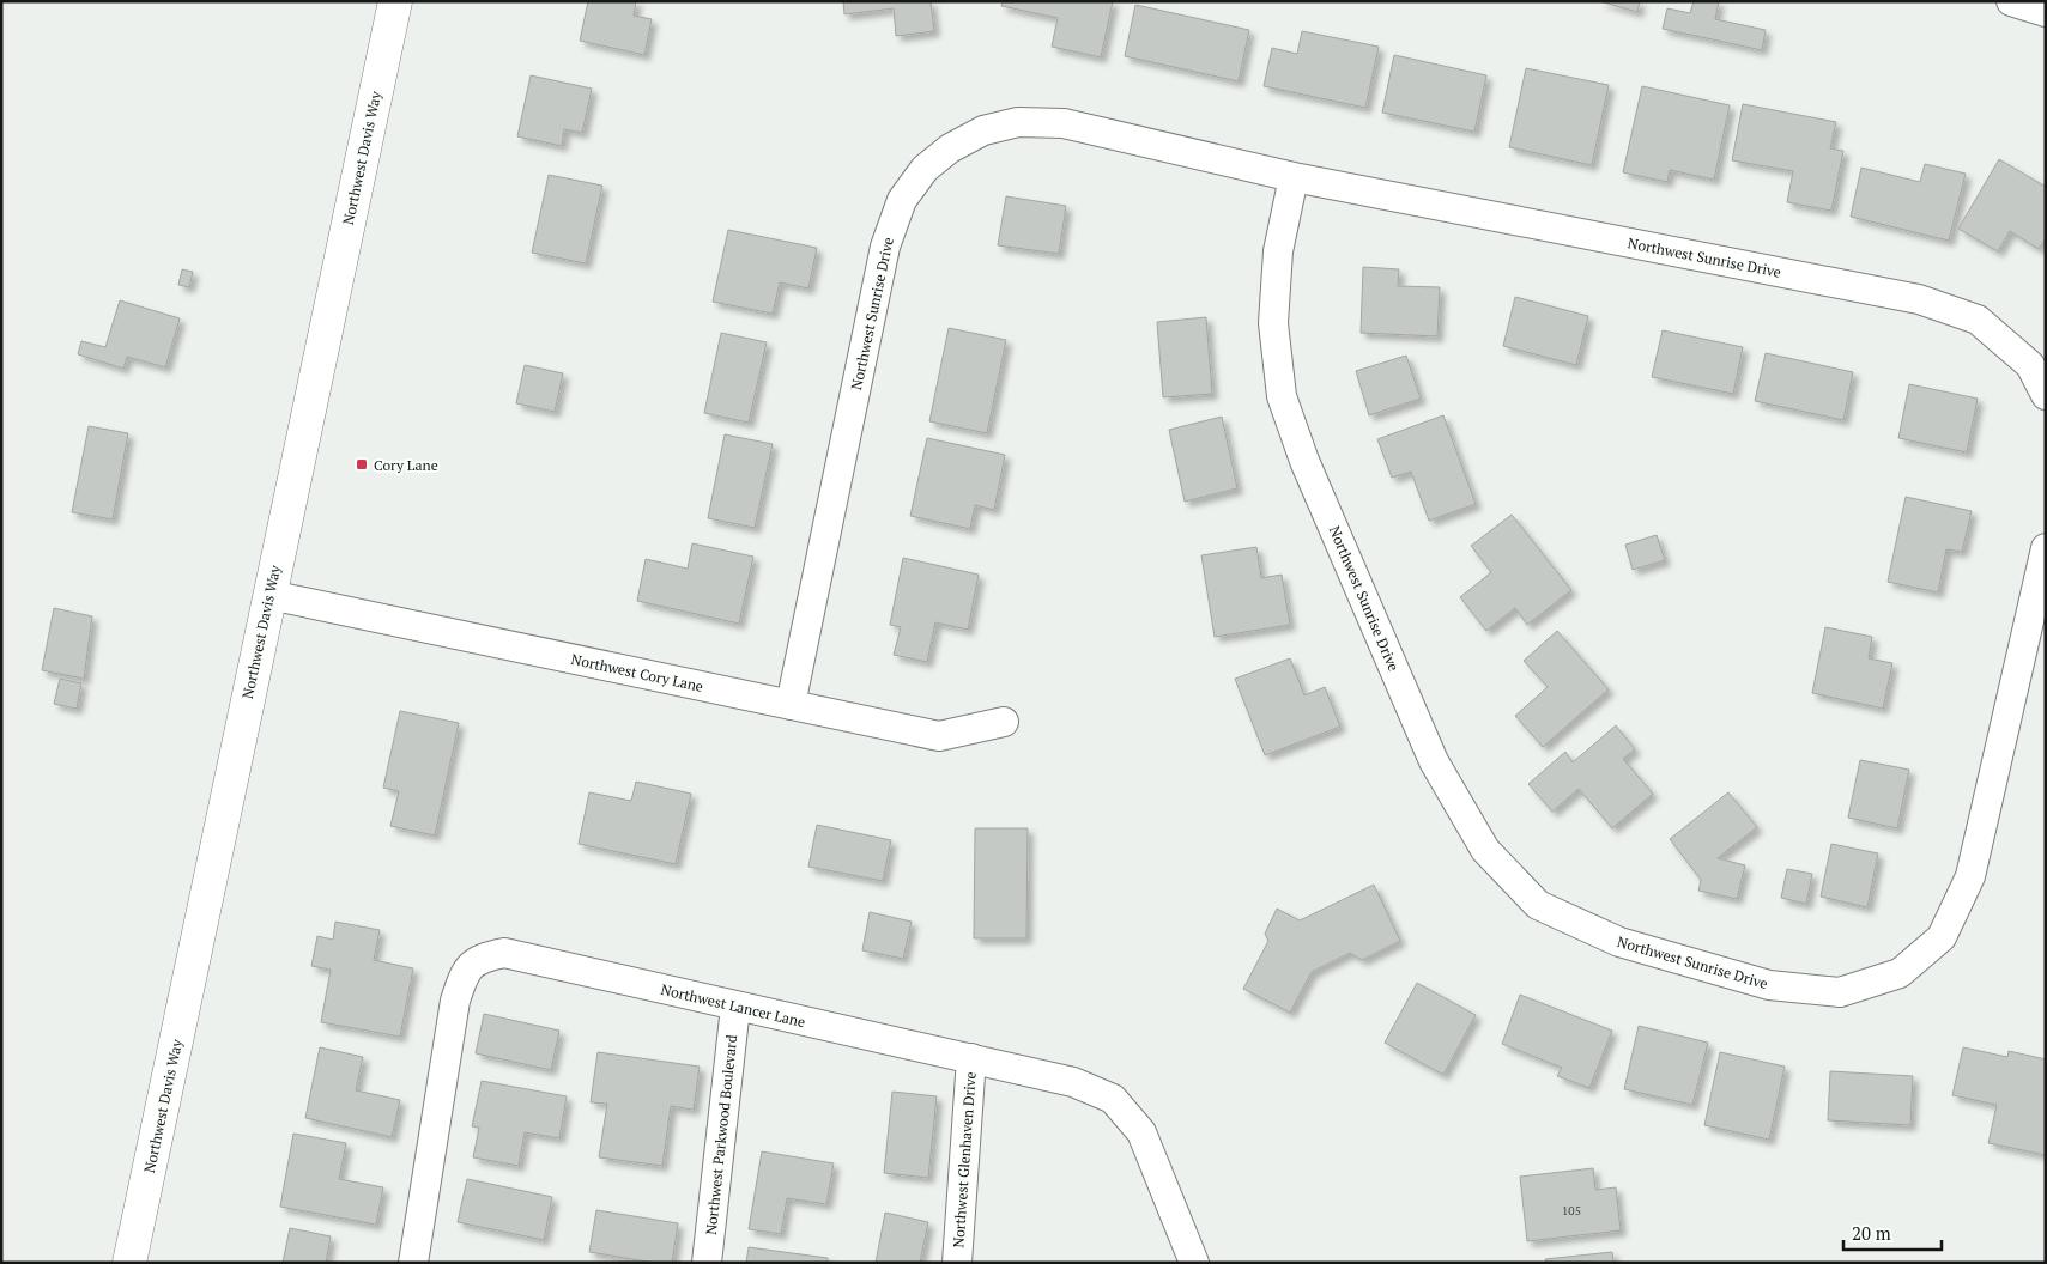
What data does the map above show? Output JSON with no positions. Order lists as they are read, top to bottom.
{
  "streets": {
    "main road": ["Northwest Davis Way"],
    "street": [
      "Northwest Sunrise Drive",
      "Northwest Cory Lane",
      "Northwest Lancer Lane",
      "Northwest Parkwood Boulevard",
      "Northwest Glenhaven Drive"
    ]
  },
  "crossings": [
    ["Northwest Davis Way", "Northwest Cory Lane"],
    ["Northwest Sunrise Drive", "Northwest Cory Lane"],
    ["Northwest Lancer Lane", "Northwest Parkwood Boulevard"],
    ["Northwest Lancer Lane", "Northwest Glenhaven Drive"]
  ],
  "places": {
    "transit": ["Cory Lane"]
  },
  "house_numbers": ["105"],
  "scale_bar": "20 m"
}
